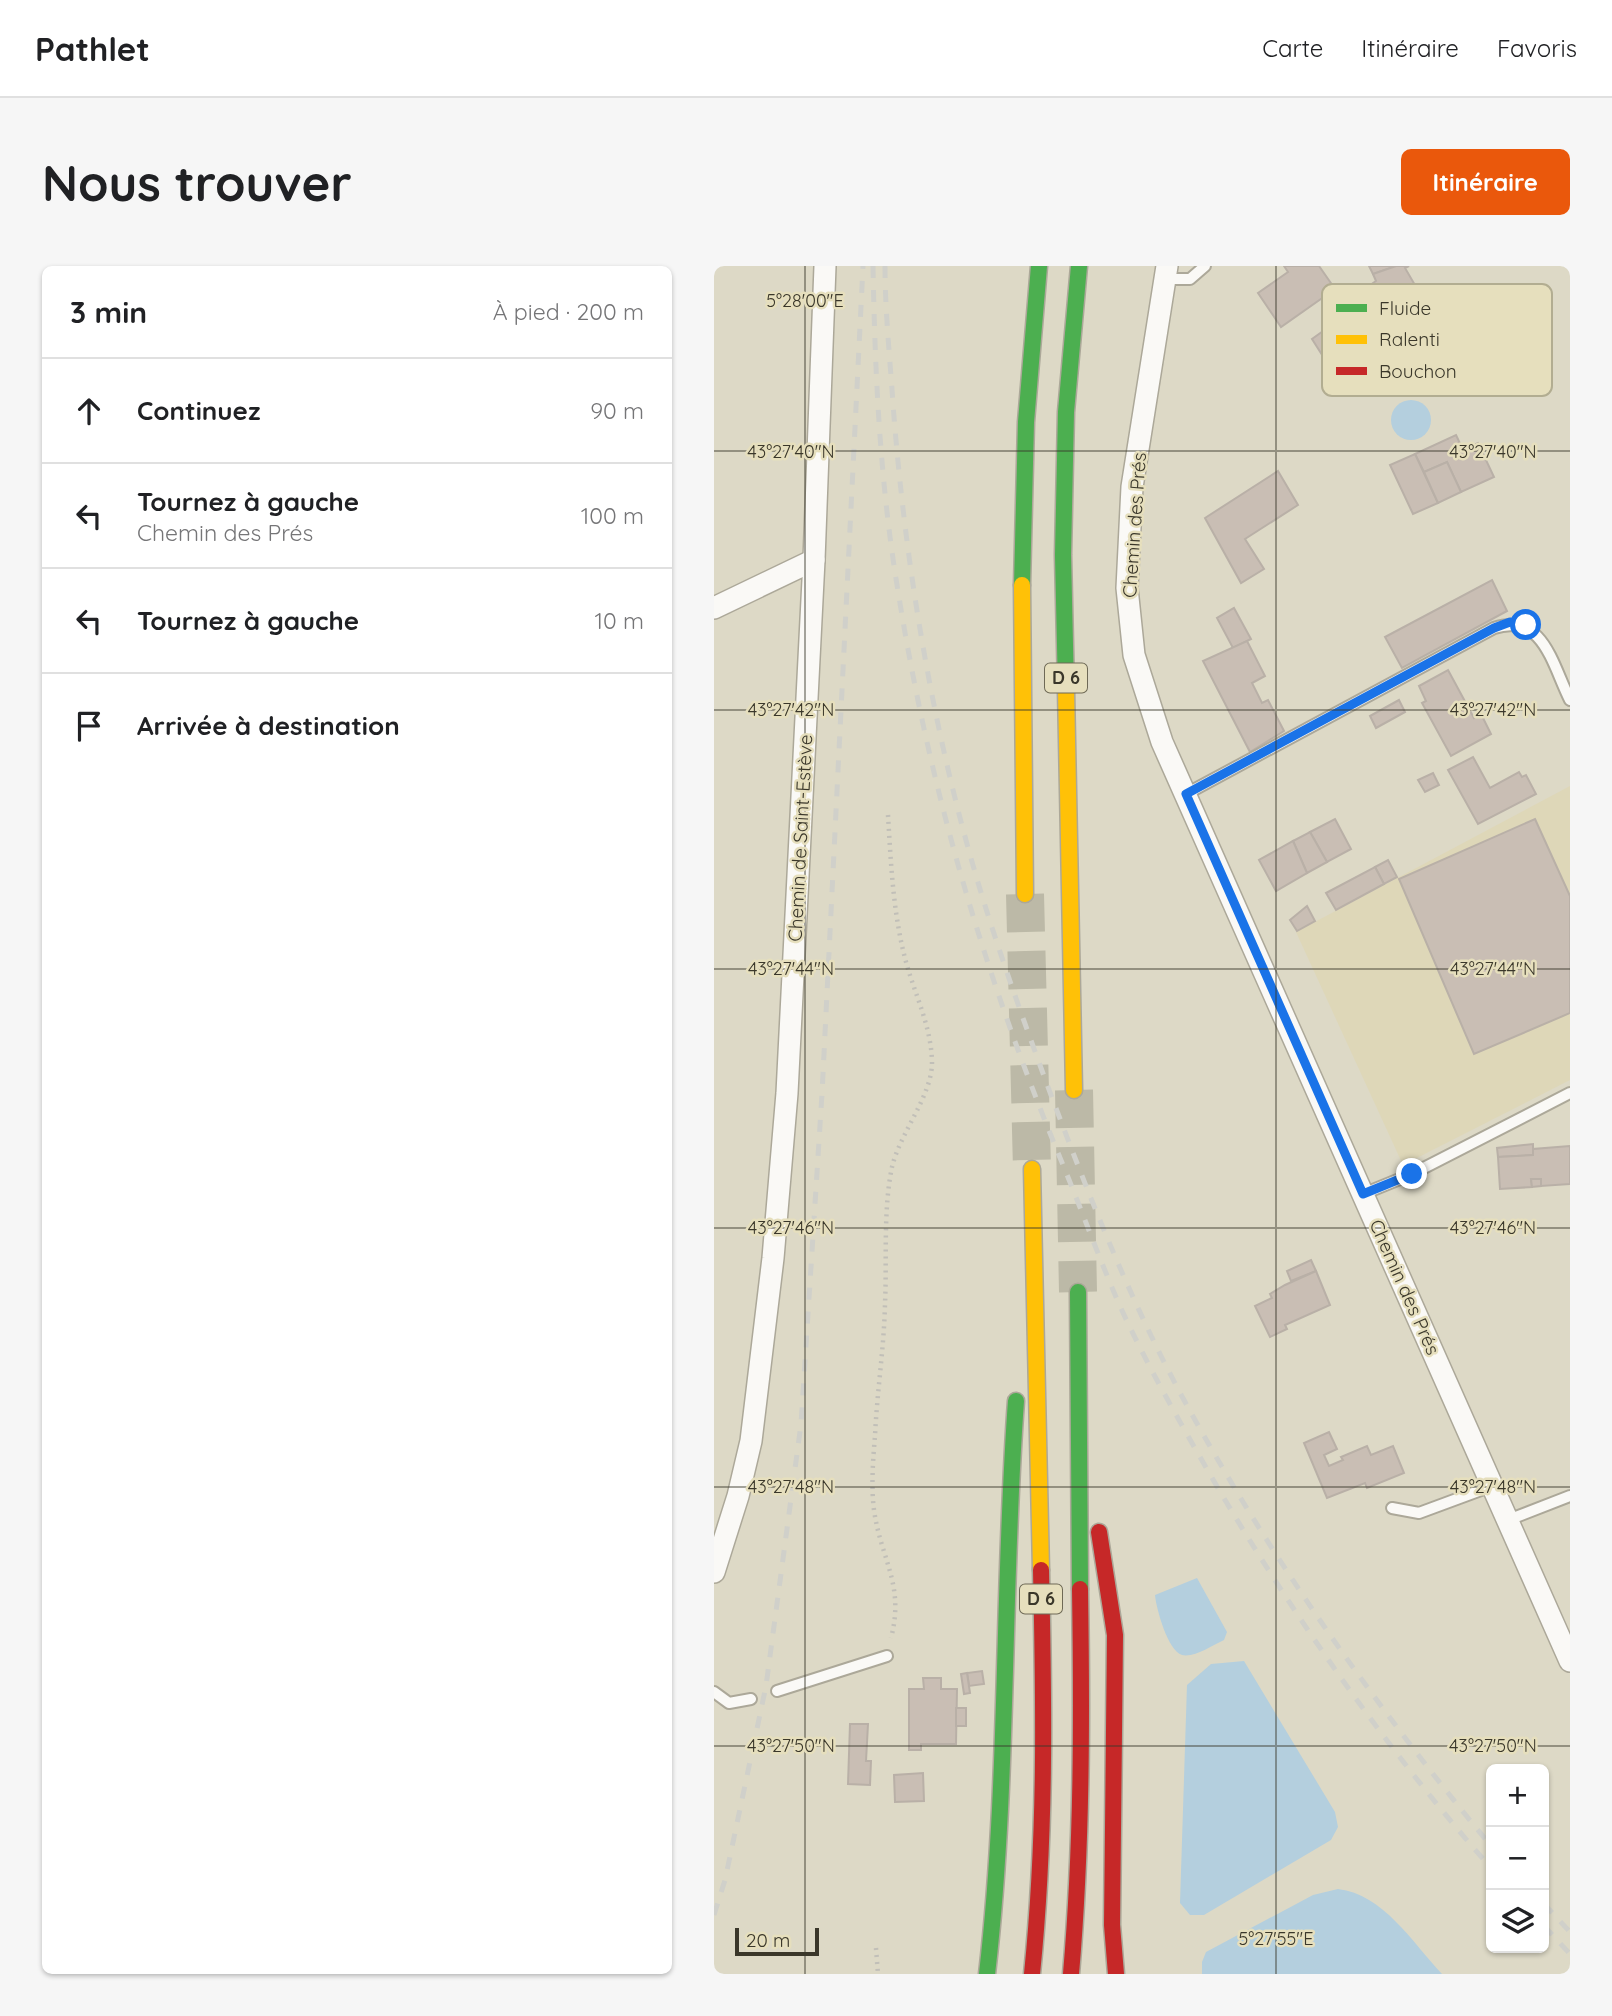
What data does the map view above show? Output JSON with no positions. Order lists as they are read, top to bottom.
{
  "streets": {
    "highway": ["D 6"],
    "street": ["Chemin des Prés", "Chemin de Saint-Estève"]
  },
  "legend": ["Fluide", "Ralenti", "Bouchon"],
  "scale_bar": "20 m",
  "page": {
    "header": "Pathlet",
    "nav": ["Carte", "Itinéraire", "Favoris"],
    "buttons": "Itinéraire",
    "title": "Nous trouver",
    "heading": ["3 min", "À pied · 200 m"],
    "list": [
      ["Continuez", "90 m"],
      ["Tournez à gauche", "Chemin des Prés", "100 m"],
      ["Tournez à gauche", "10 m"],
      "Arrivée à destination"
    ],
    "map_buttons": ["+", "−"],
    "scale": "20 m"
  },
  "coordinates": [
    "5°28'00\"E",
    "43°27'40\"N",
    "43°27'42\"N",
    "43°27'44\"N",
    "43°27'46\"N",
    "43°27'48\"N",
    "43°27'50\"N",
    "5°27'55\"E"
  ]
}
